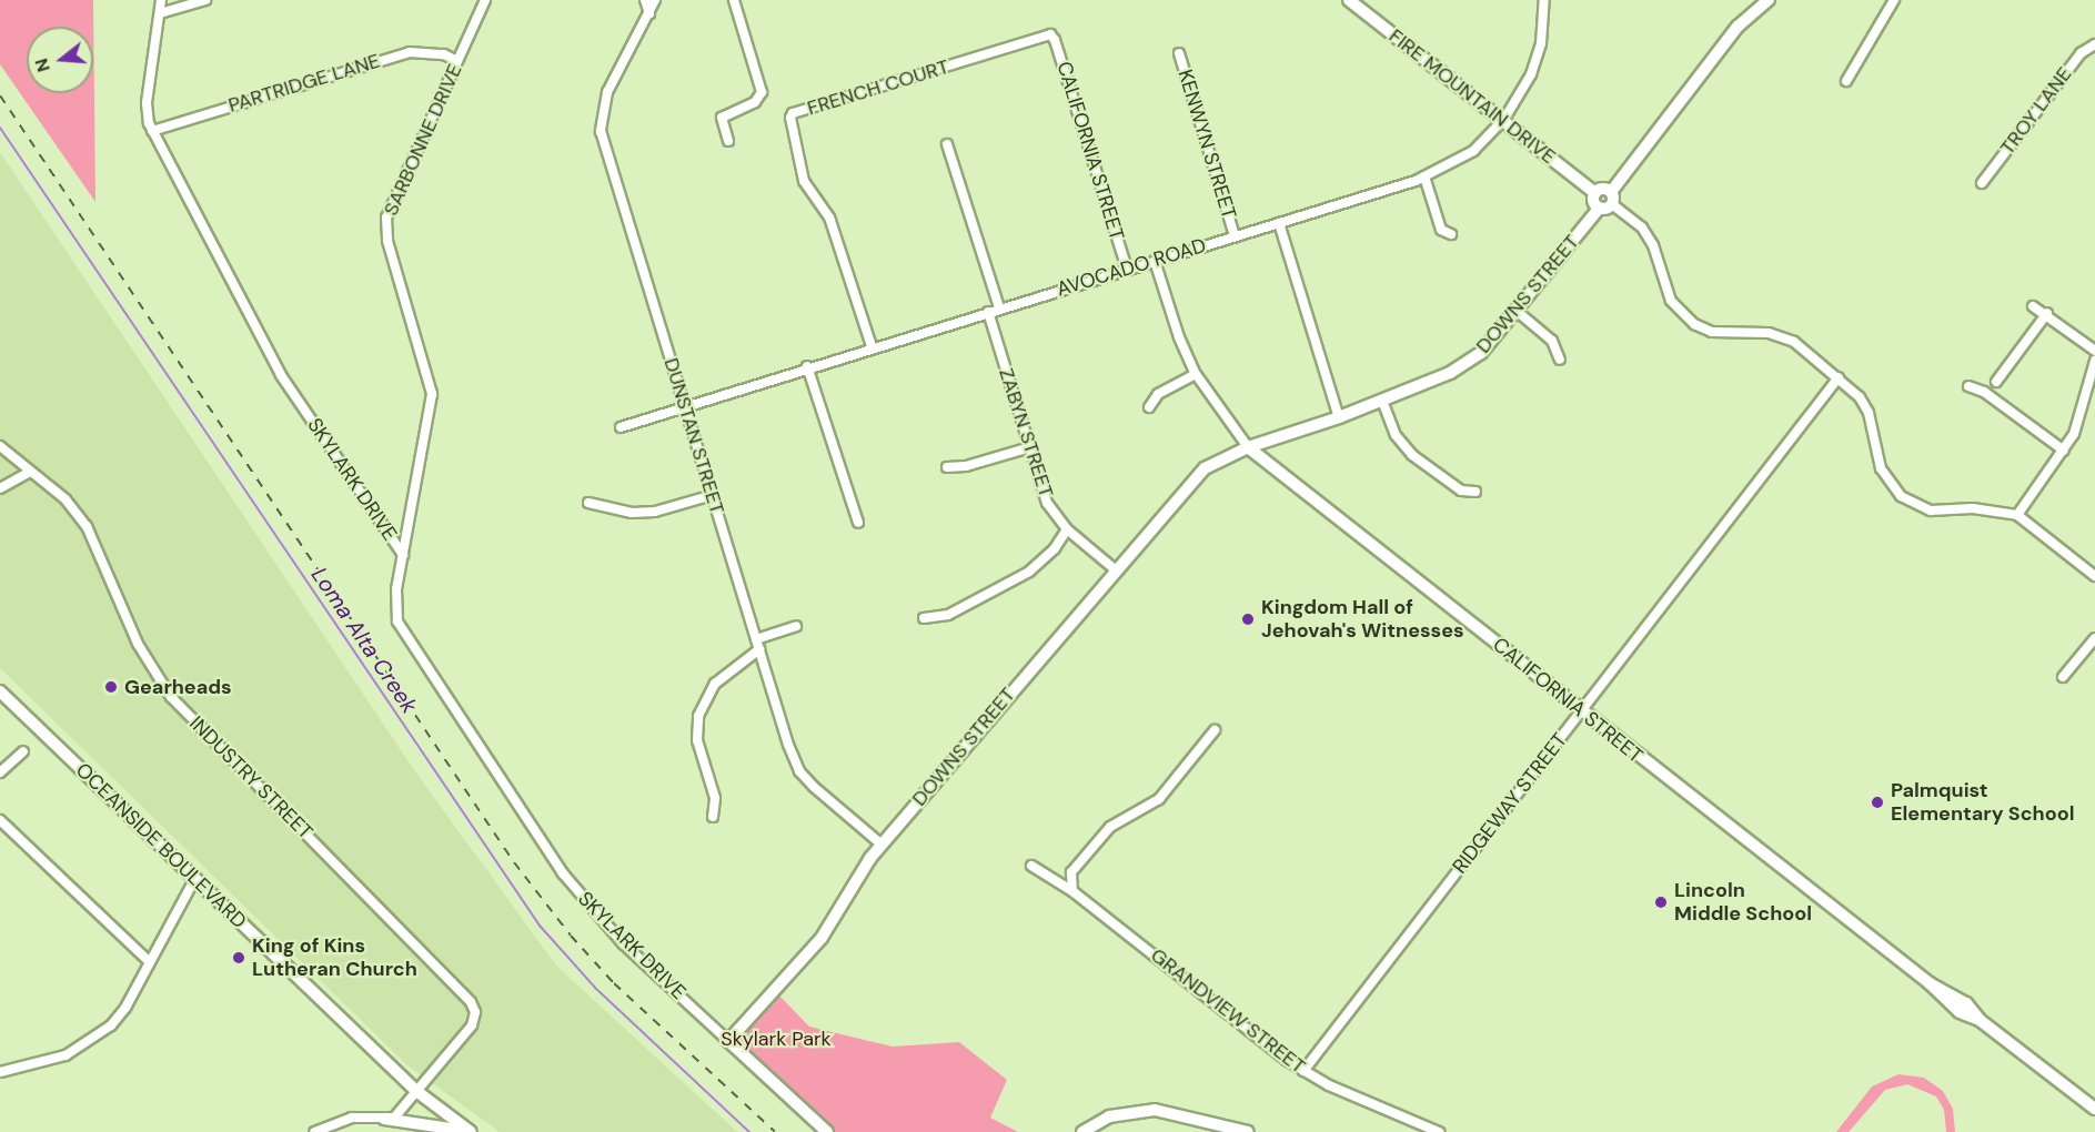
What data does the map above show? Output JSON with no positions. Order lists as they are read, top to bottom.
{
  "streets": {
    "main road": [
      "FIRE MOUNTAIN DRIVE",
      "CALIFORNIA STREET",
      "DOWNS STREET",
      "OCEANSIDE BOULEVARD"
    ],
    "street": [
      "PARTRIDGE LANE",
      "FRENCH COURT",
      "TROY LANE",
      "SARBONNE DRIVE",
      "KENWYN STREET",
      "AVOCADO ROAD",
      "ZABYN STREET",
      "DUNSTAN STREET",
      "SKYLARK DRIVE",
      "INDUSTRY STREET",
      "RIDGEWAY STREET",
      "GRANDVIEW STREET"
    ]
  },
  "crossings": [
    ["PARTRIDGE LANE", "SARBONNE DRIVE"],
    ["PARTRIDGE LANE", "SKYLARK DRIVE"],
    ["FRENCH COURT", "CALIFORNIA STREET"],
    ["FRENCH COURT", "AVOCADO ROAD"],
    ["FIRE MOUNTAIN DRIVE", "AVOCADO ROAD"],
    ["FIRE MOUNTAIN DRIVE", "DOWNS STREET"],
    ["SARBONNE DRIVE", "SKYLARK DRIVE"],
    ["KENWYN STREET", "AVOCADO ROAD"],
    ["CALIFORNIA STREET", "AVOCADO ROAD"],
    ["CALIFORNIA STREET", "DOWNS STREET"],
    ["CALIFORNIA STREET", "RIDGEWAY STREET"],
    ["AVOCADO ROAD", "ZABYN STREET"],
    ["AVOCADO ROAD", "DUNSTAN STREET"],
    ["DOWNS STREET", "ZABYN STREET"],
    ["DOWNS STREET", "DUNSTAN STREET"],
    ["DOWNS STREET", "SKYLARK DRIVE"],
    ["INDUSTRY STREET", "OCEANSIDE BOULEVARD"],
    ["RIDGEWAY STREET", "GRANDVIEW STREET"]
  ],
  "water": ["Loma Alta Creek"],
  "parks": ["Skylark Park"],
  "places": [
    "Kingdom Hall of Jehovah's Witnesses",
    "Gearheads",
    "Palmquist Elementary School",
    "Lincoln Middle School",
    "King of Kins Lutheran Church"
  ],
  "north": "left"
}
